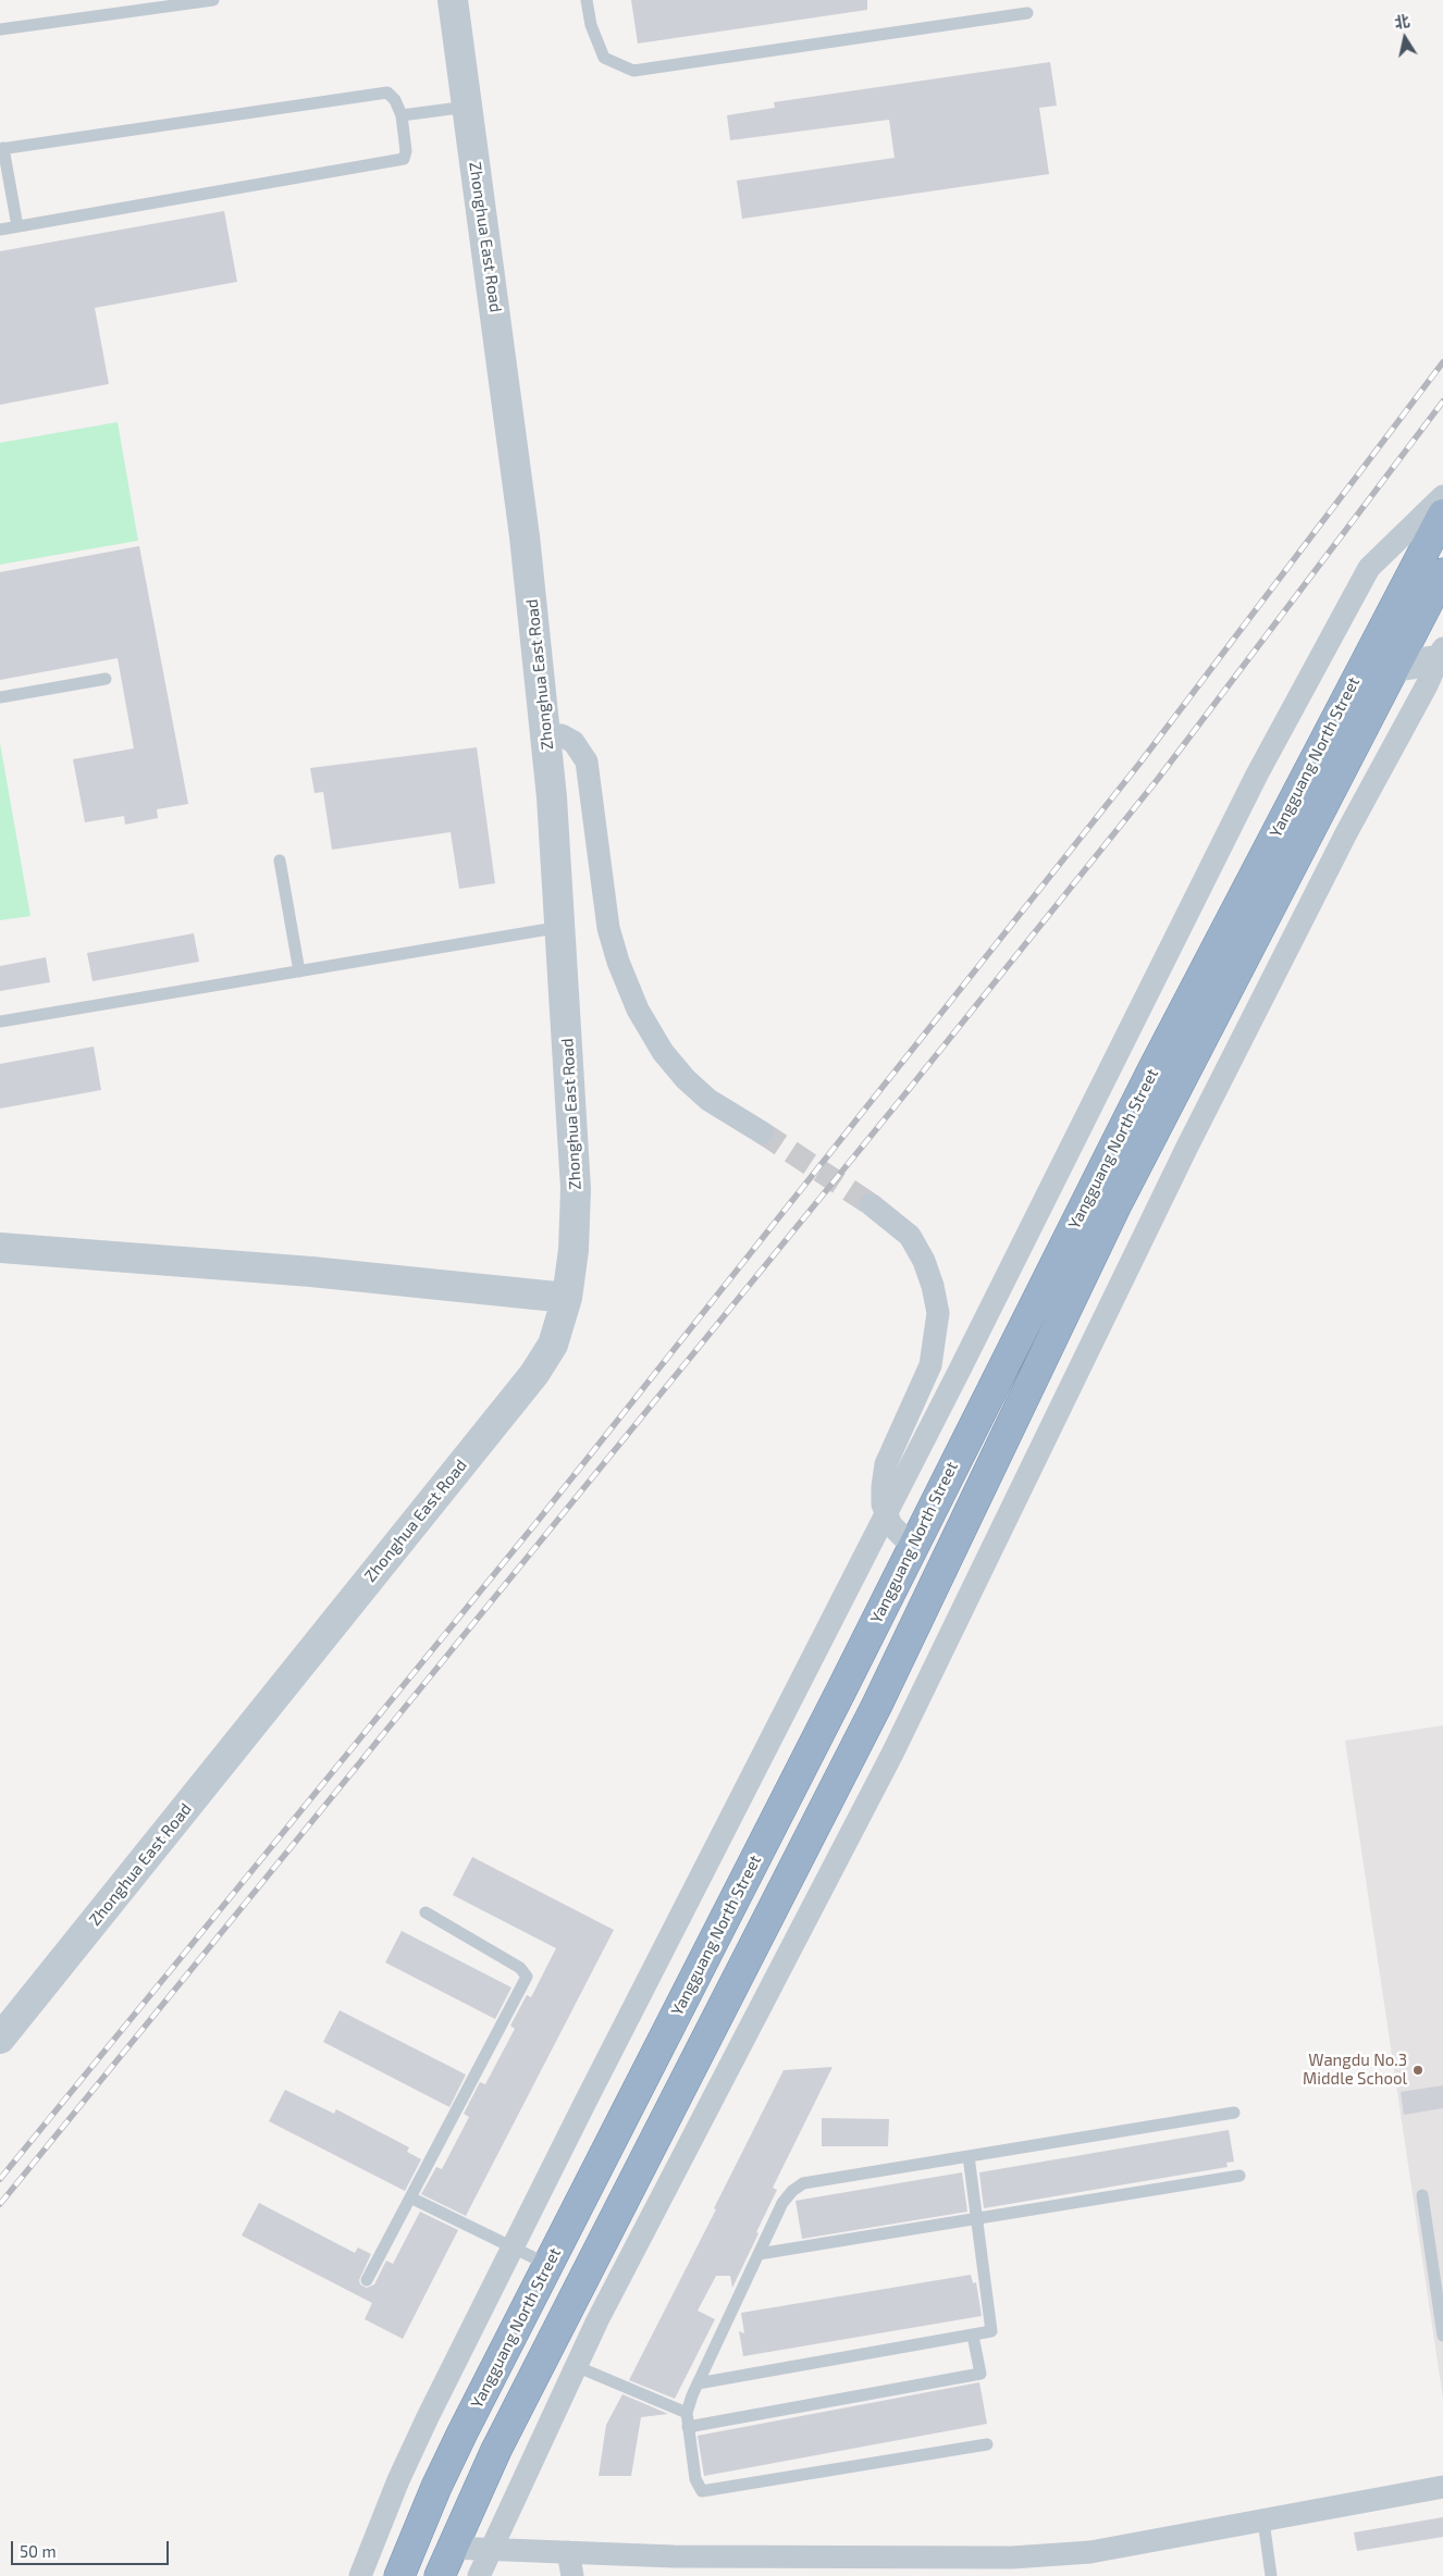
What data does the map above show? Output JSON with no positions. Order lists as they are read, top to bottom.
{
  "streets": {
    "highway": ["Yangguang North Street"],
    "street": ["Zhonghua East Road"]
  },
  "places": ["Wangdu No.3 Middle School"],
  "scale_bar": "50 m",
  "north": "top"
}
